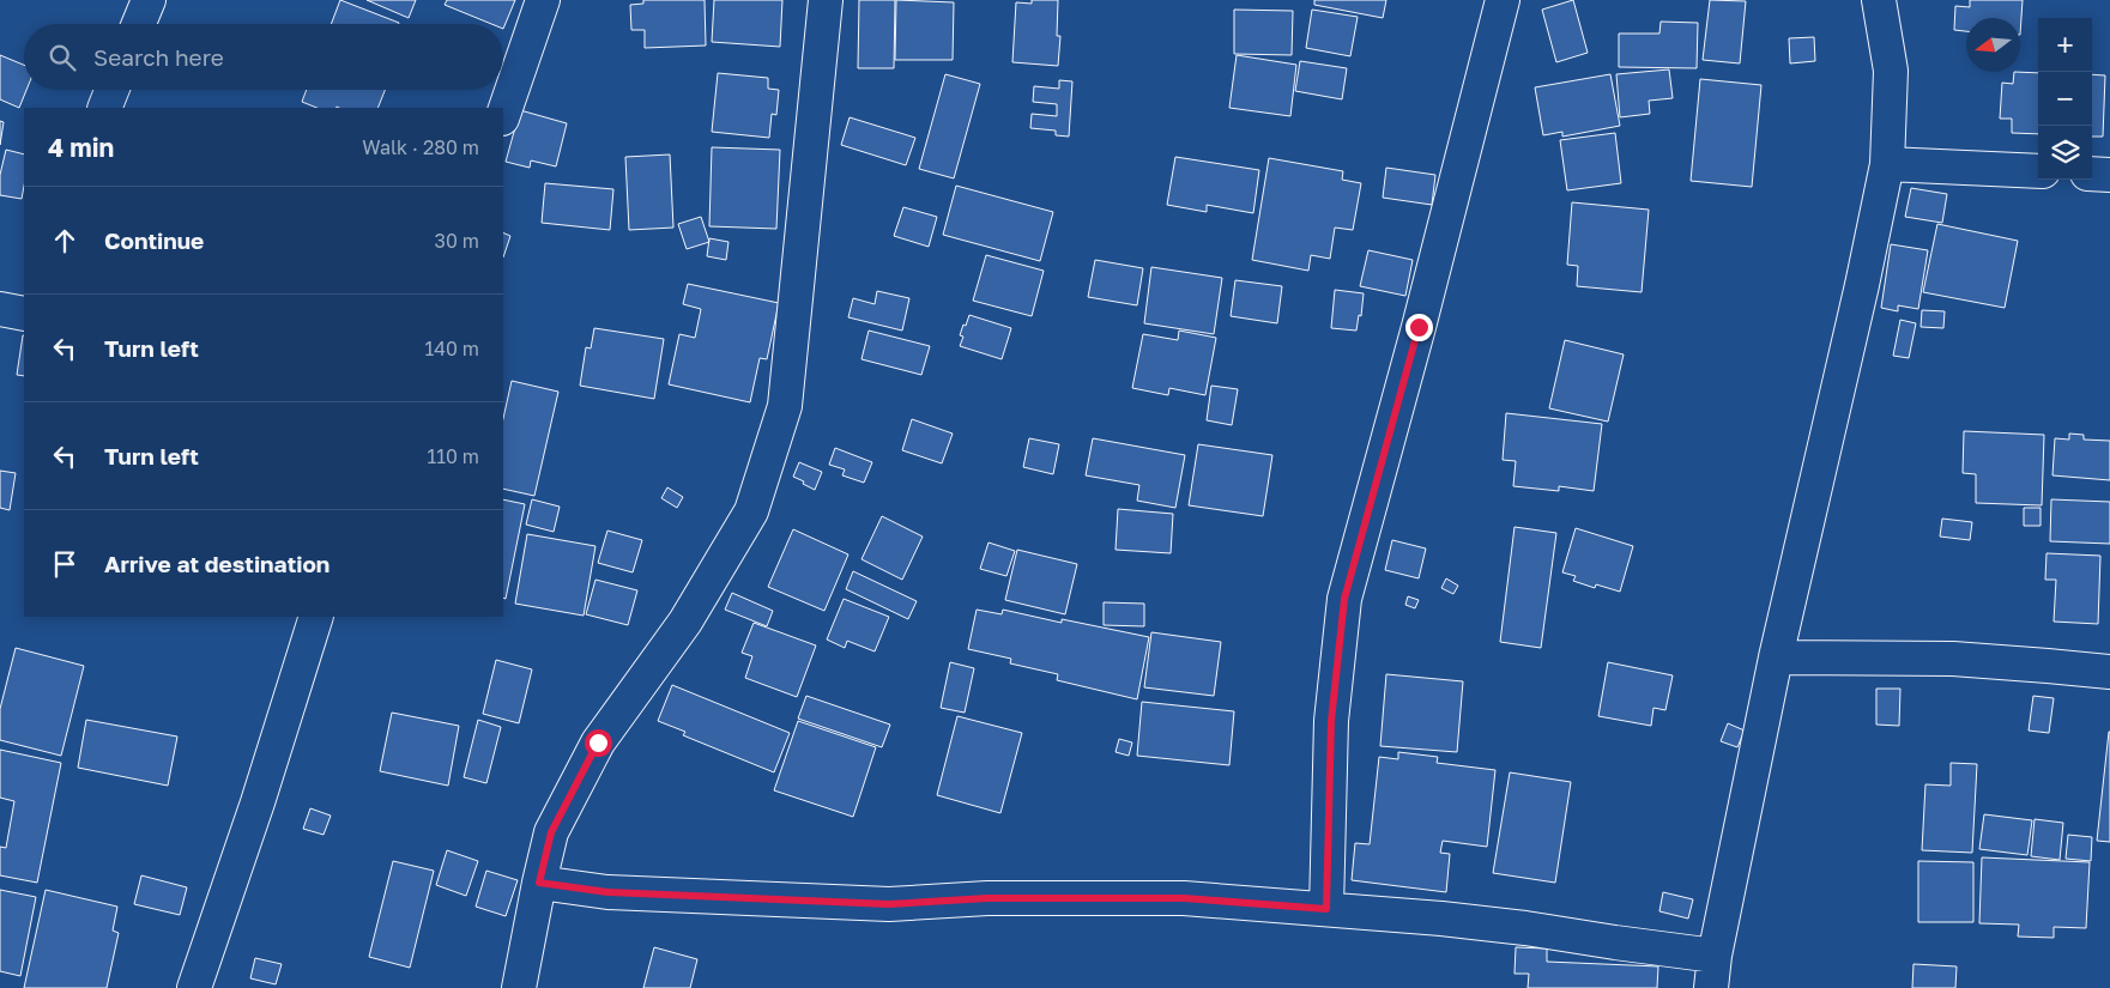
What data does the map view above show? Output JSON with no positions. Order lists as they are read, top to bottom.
{
  "north": "left",
  "page": {
    "map_buttons": ["+", "−"],
    "search": "Search here",
    "heading": ["4 min", "Walk · 280 m"],
    "list": [
      ["Continue", "30 m"],
      ["Turn left", "140 m"],
      ["Turn left", "110 m"],
      "Arrive at destination"
    ]
  }
}
